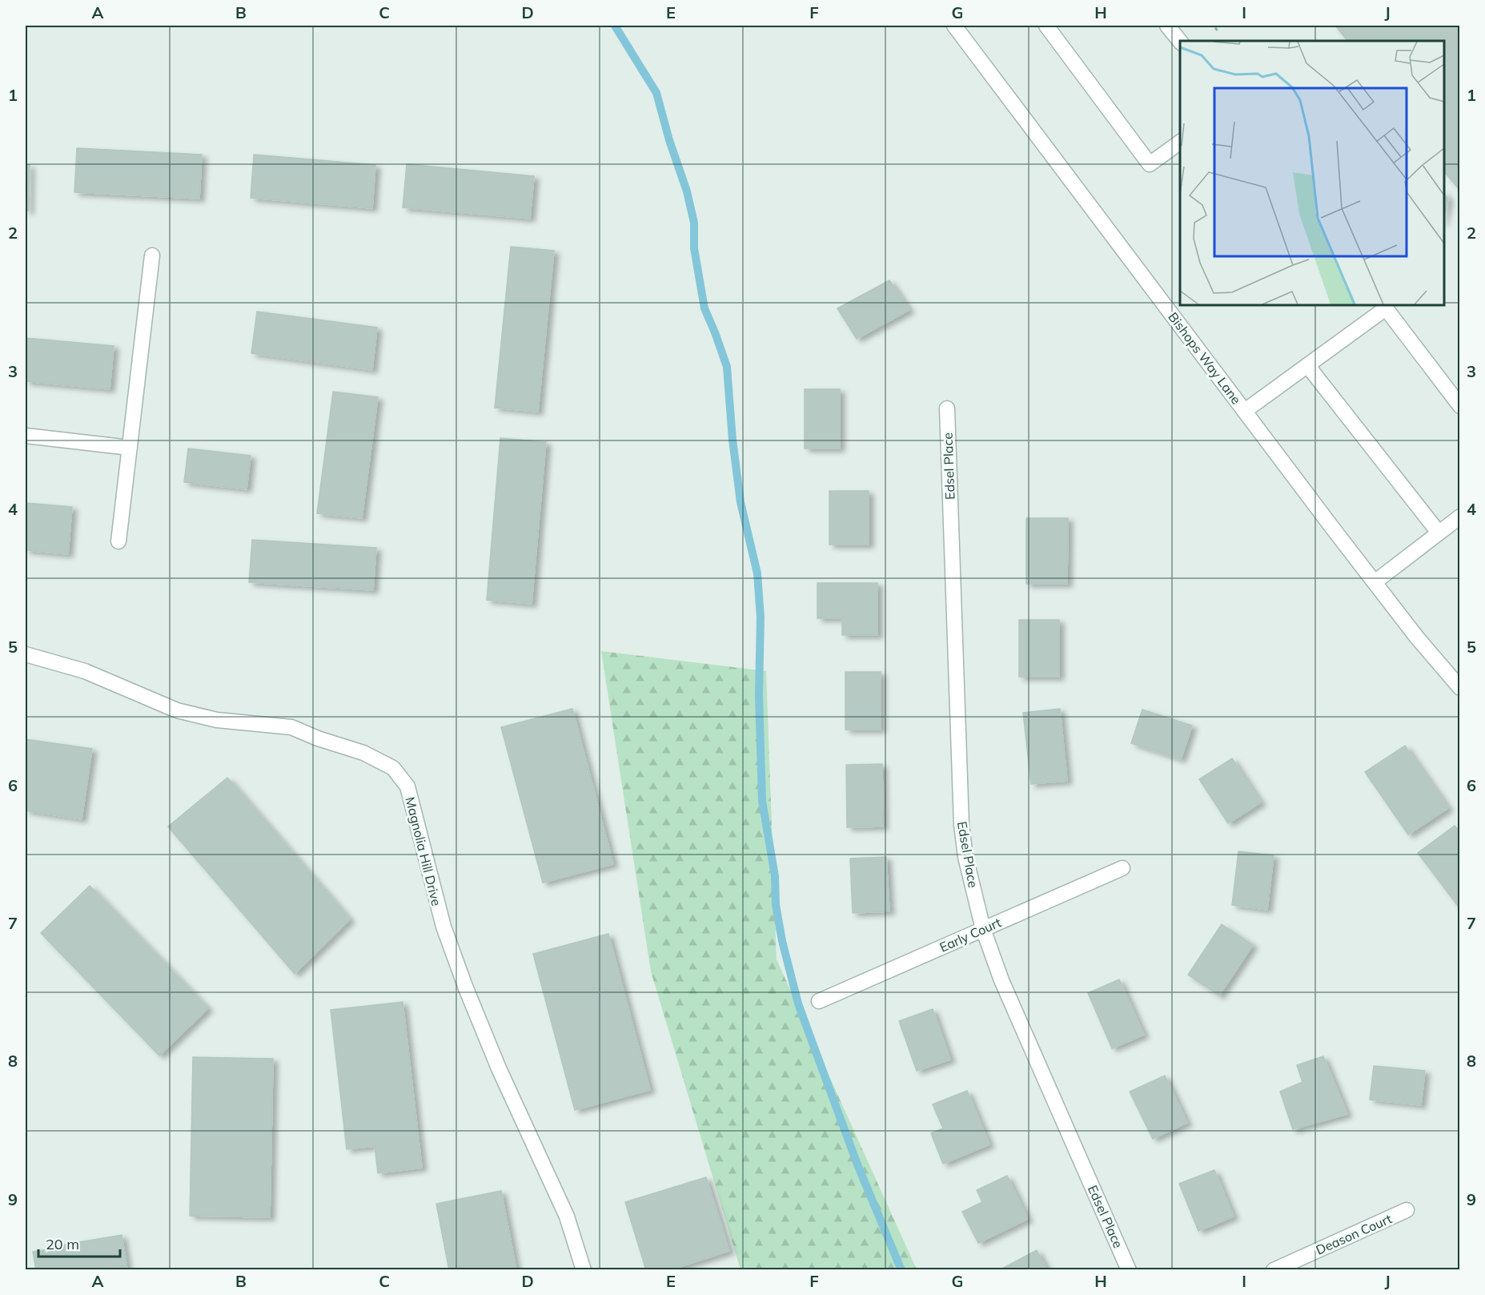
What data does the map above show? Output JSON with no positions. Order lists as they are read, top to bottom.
{
  "streets": {
    "street": [
      "Bishops Way Lane",
      "Edsel Place",
      "Magnolia Hill Drive",
      "Early Court",
      "Deason Court"
    ]
  },
  "crossings": [
    ["Edsel Place", "Early Court"]
  ],
  "scale_bar": "20 m",
  "grid": {
    "columns": [
      "A",
      "B",
      "C",
      "D",
      "E",
      "F",
      "G",
      "H",
      "I",
      "J"
    ],
    "rows": [
      "1",
      "2",
      "3",
      "4",
      "5",
      "6",
      "7",
      "8",
      "9"
    ]
  }
}
